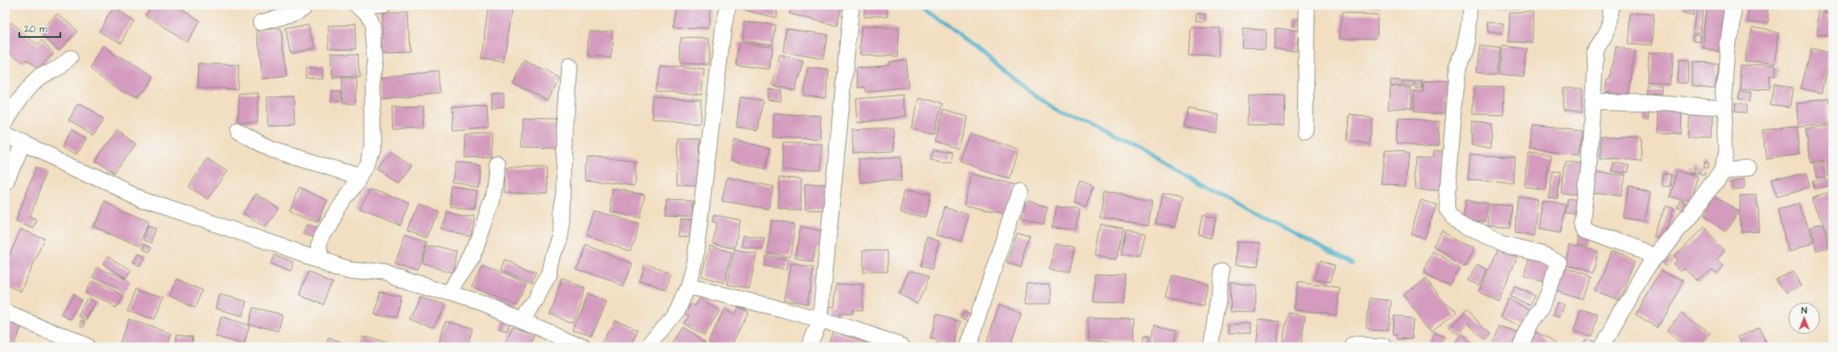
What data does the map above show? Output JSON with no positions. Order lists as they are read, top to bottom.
{
  "scale_bar": "20 m",
  "north": "top"
}
